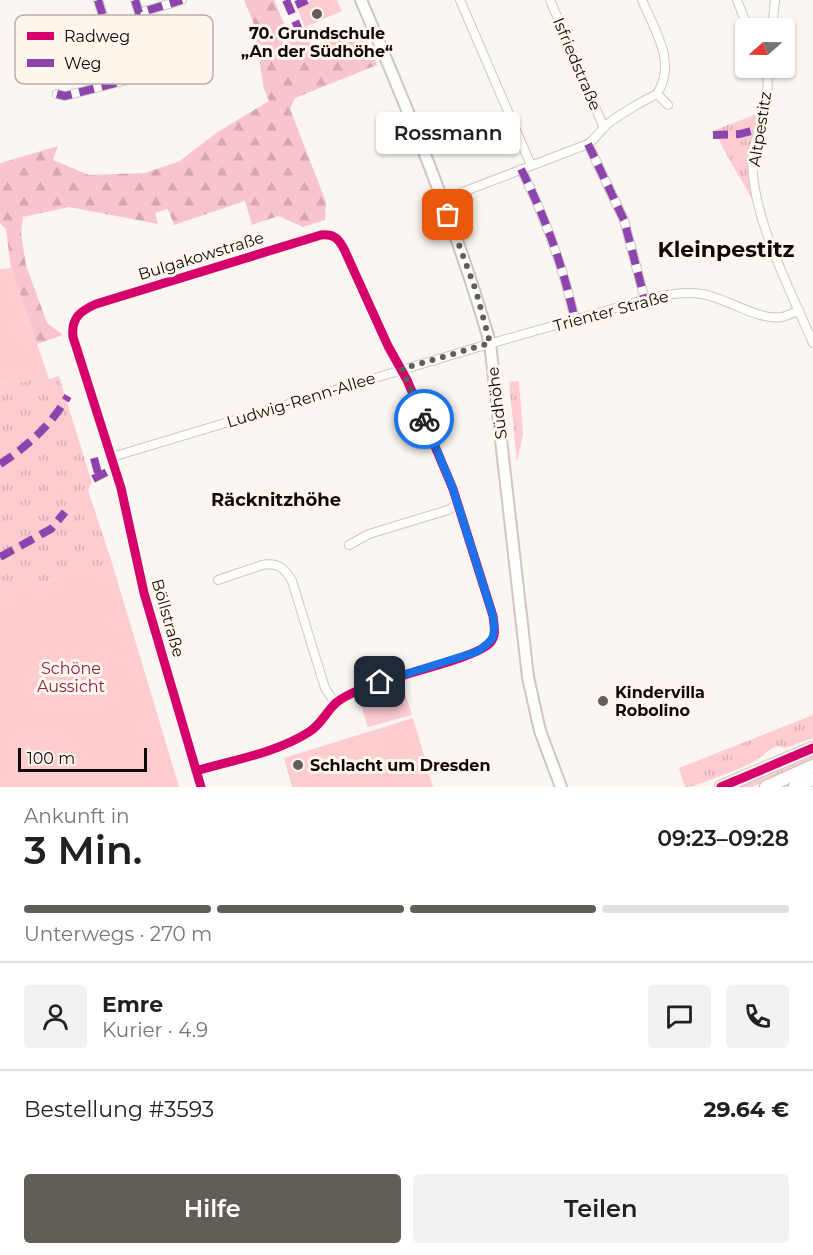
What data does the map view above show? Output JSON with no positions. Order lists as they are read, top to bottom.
{
  "streets": {
    "street": [
      "Isfriedstraße",
      "Altpestitz",
      "Bulgakowstraße",
      "Trienter Straße",
      "Ludwig-Renn-Allee",
      "Südhöhe",
      "Böllstraße"
    ]
  },
  "crossings": [
    ["Altpestitz", "Trienter Straße"],
    ["Bulgakowstraße", "Ludwig-Renn-Allee"],
    ["Bulgakowstraße", "Böllstraße"],
    ["Trienter Straße", "Ludwig-Renn-Allee"],
    ["Trienter Straße", "Südhöhe"],
    ["Ludwig-Renn-Allee", "Südhöhe"],
    ["Ludwig-Renn-Allee", "Böllstraße"]
  ],
  "districts": ["Kleinpestitz", "Räcknitzhöhe"],
  "parks": ["Schöne Aussicht"],
  "places": [
    "70. Grundschule „An der Südhöhe“",
    "Rossmann",
    "Kindervilla Robolino",
    "Schlacht um Dresden"
  ],
  "legend": ["Radweg", "Weg"],
  "scale_bar": "100 m",
  "north": "left",
  "page": {
    "bubble": "Rossmann",
    "scale": "100 m",
    "heading": ["3 Min.", "Ankunft in", "09:23–09:28"],
    "panel": [
      "Emre",
      "Kurier · 4.9",
      "Bestellung #3593",
      "29.64 €"
    ],
    "bar": "Unterwegs · 270 m",
    "buttons": ["Hilfe", "Teilen"]
  }
}
